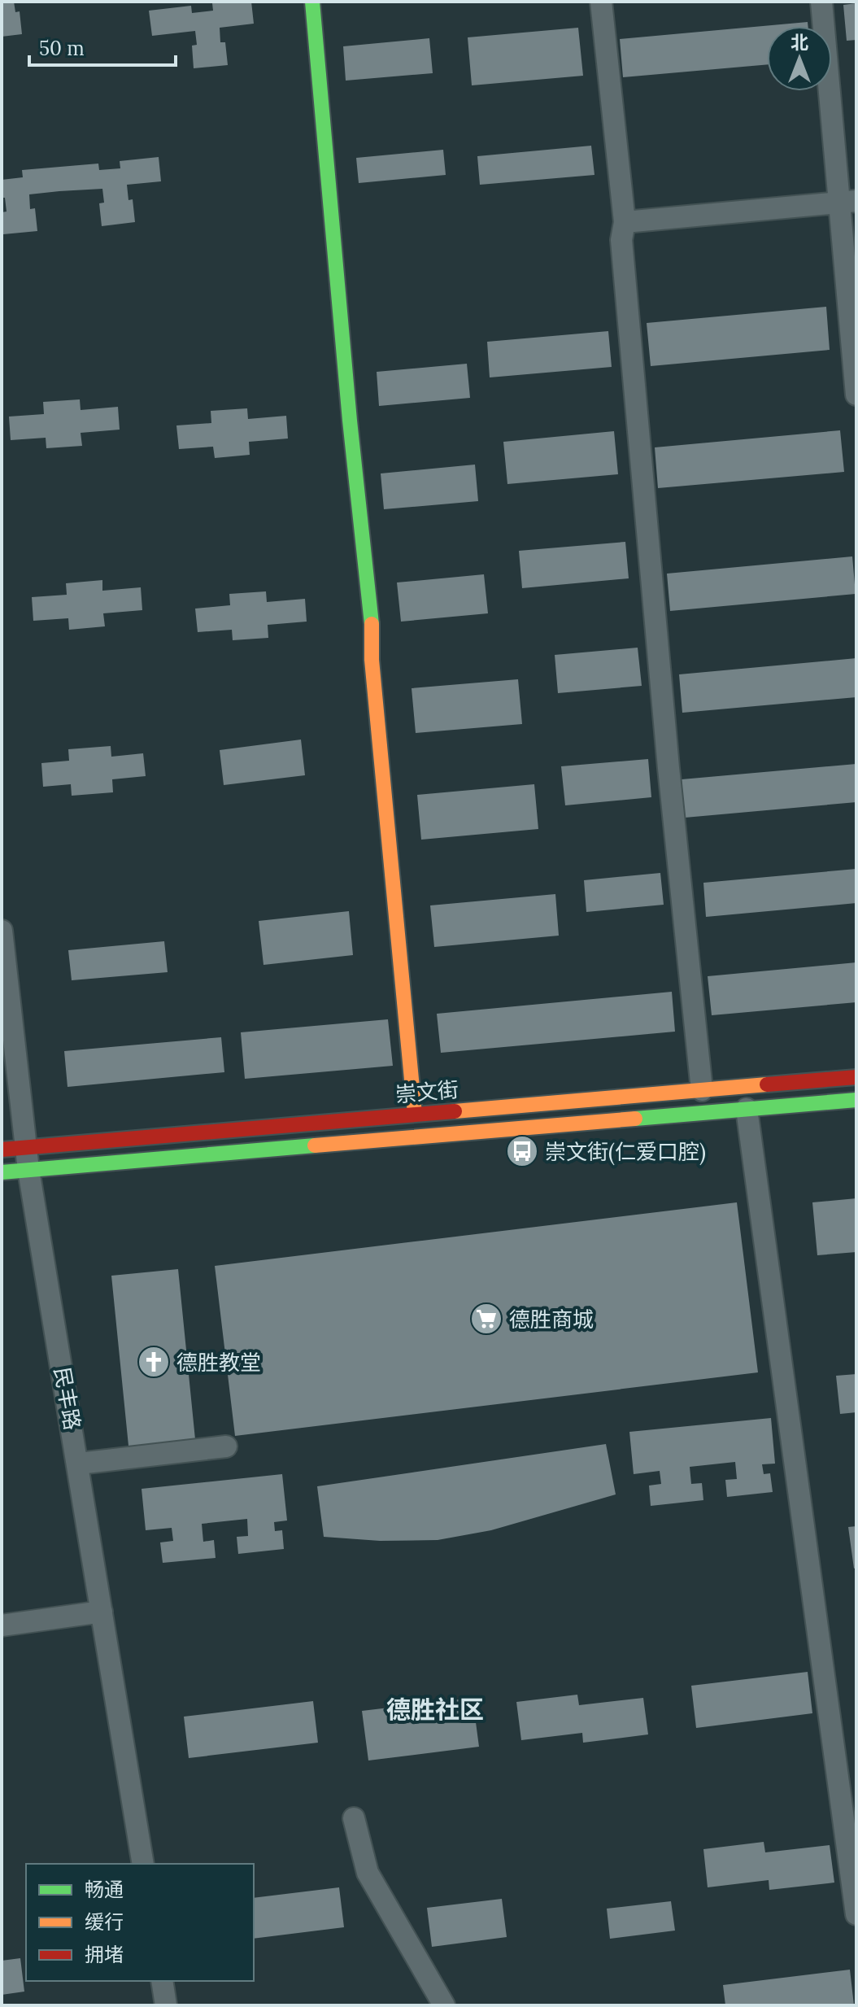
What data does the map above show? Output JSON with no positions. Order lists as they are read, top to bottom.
{
  "streets": {
    "street": ["崇文街", "民丰路"]
  },
  "crossings": [
    ["崇文街", "民丰路"]
  ],
  "districts": ["德胜社区"],
  "places": {
    "bus stop": ["崇文街(仁爱口腔)"],
    "supermarket": ["德胜商城"],
    "church": ["德胜教堂"]
  },
  "legend": ["畅通", "缓行", "拥堵"],
  "scale_bar": "50 m",
  "north": "top"
}
